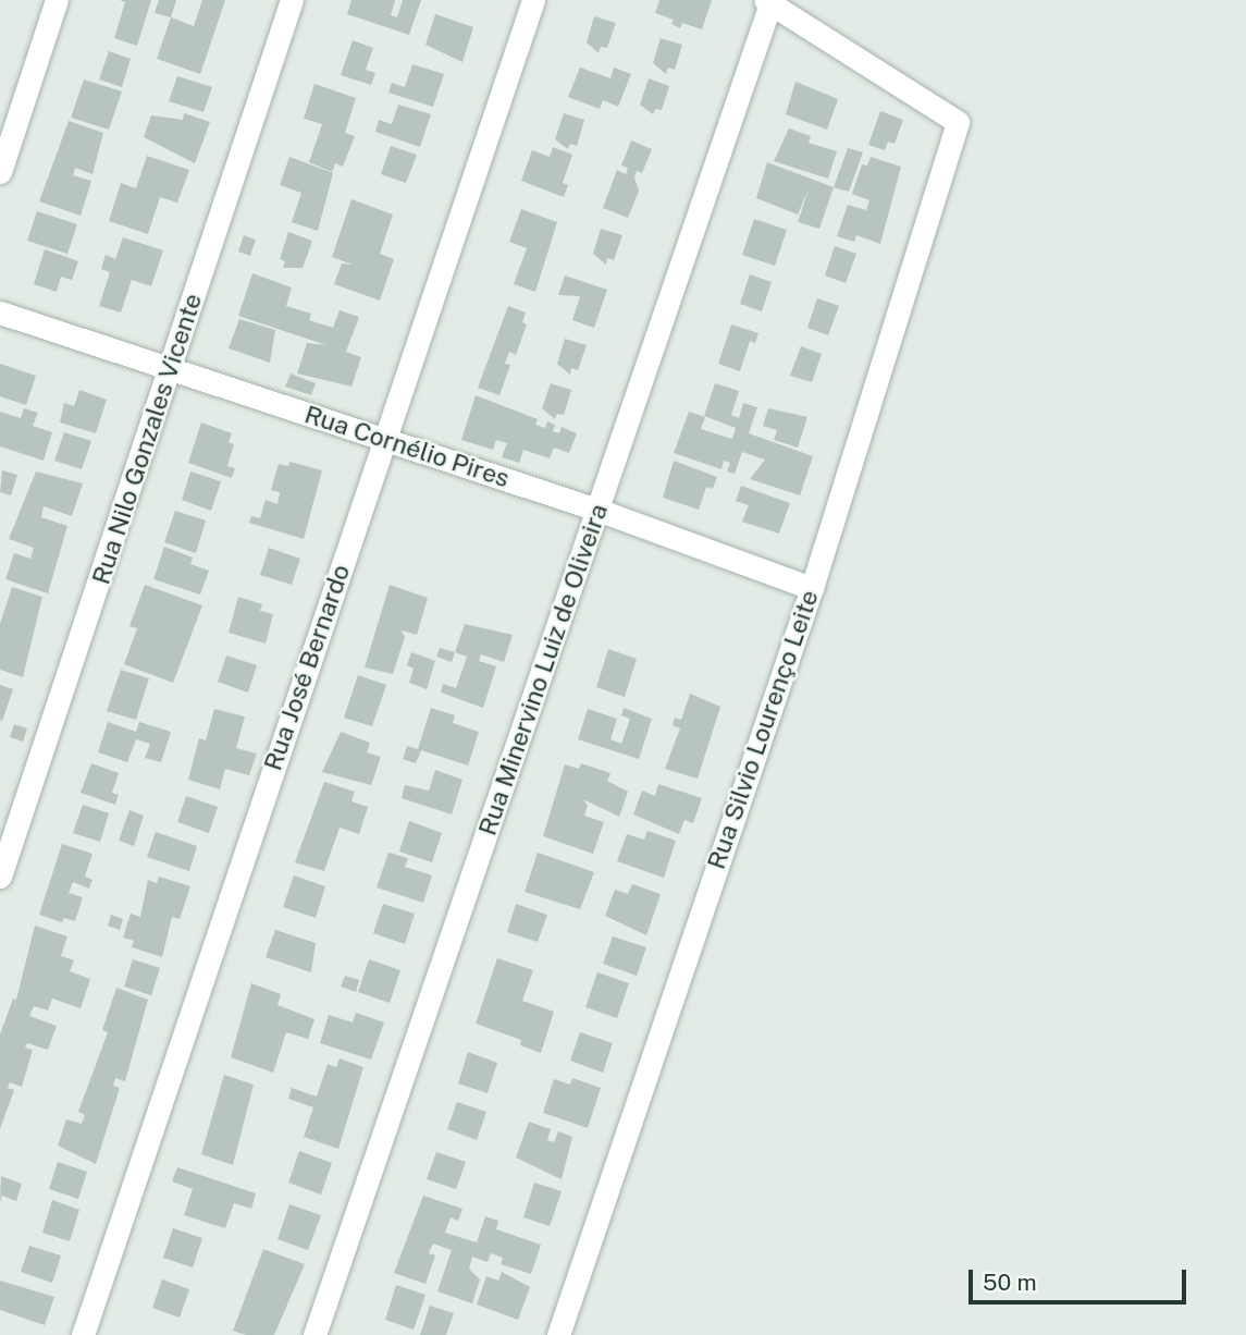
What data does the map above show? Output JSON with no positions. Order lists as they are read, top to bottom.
{
  "streets": {
    "street": [
      "Rua Nilo Gonzales Vicente",
      "Rua Cornélio Pires",
      "Rua José Bernardo",
      "Rua Minervino Luiz de Oliveira",
      "Rua Silvio Lourenço Leite"
    ]
  },
  "crossings": [
    ["Rua Nilo Gonzales Vicente", "Rua Cornélio Pires"],
    ["Rua Cornélio Pires", "Rua José Bernardo"],
    ["Rua Cornélio Pires", "Rua Minervino Luiz de Oliveira"],
    ["Rua Cornélio Pires", "Rua Silvio Lourenço Leite"],
    ["Rua Minervino Luiz de Oliveira", "Rua Silvio Lourenço Leite"]
  ],
  "scale_bar": "50 m"
}
